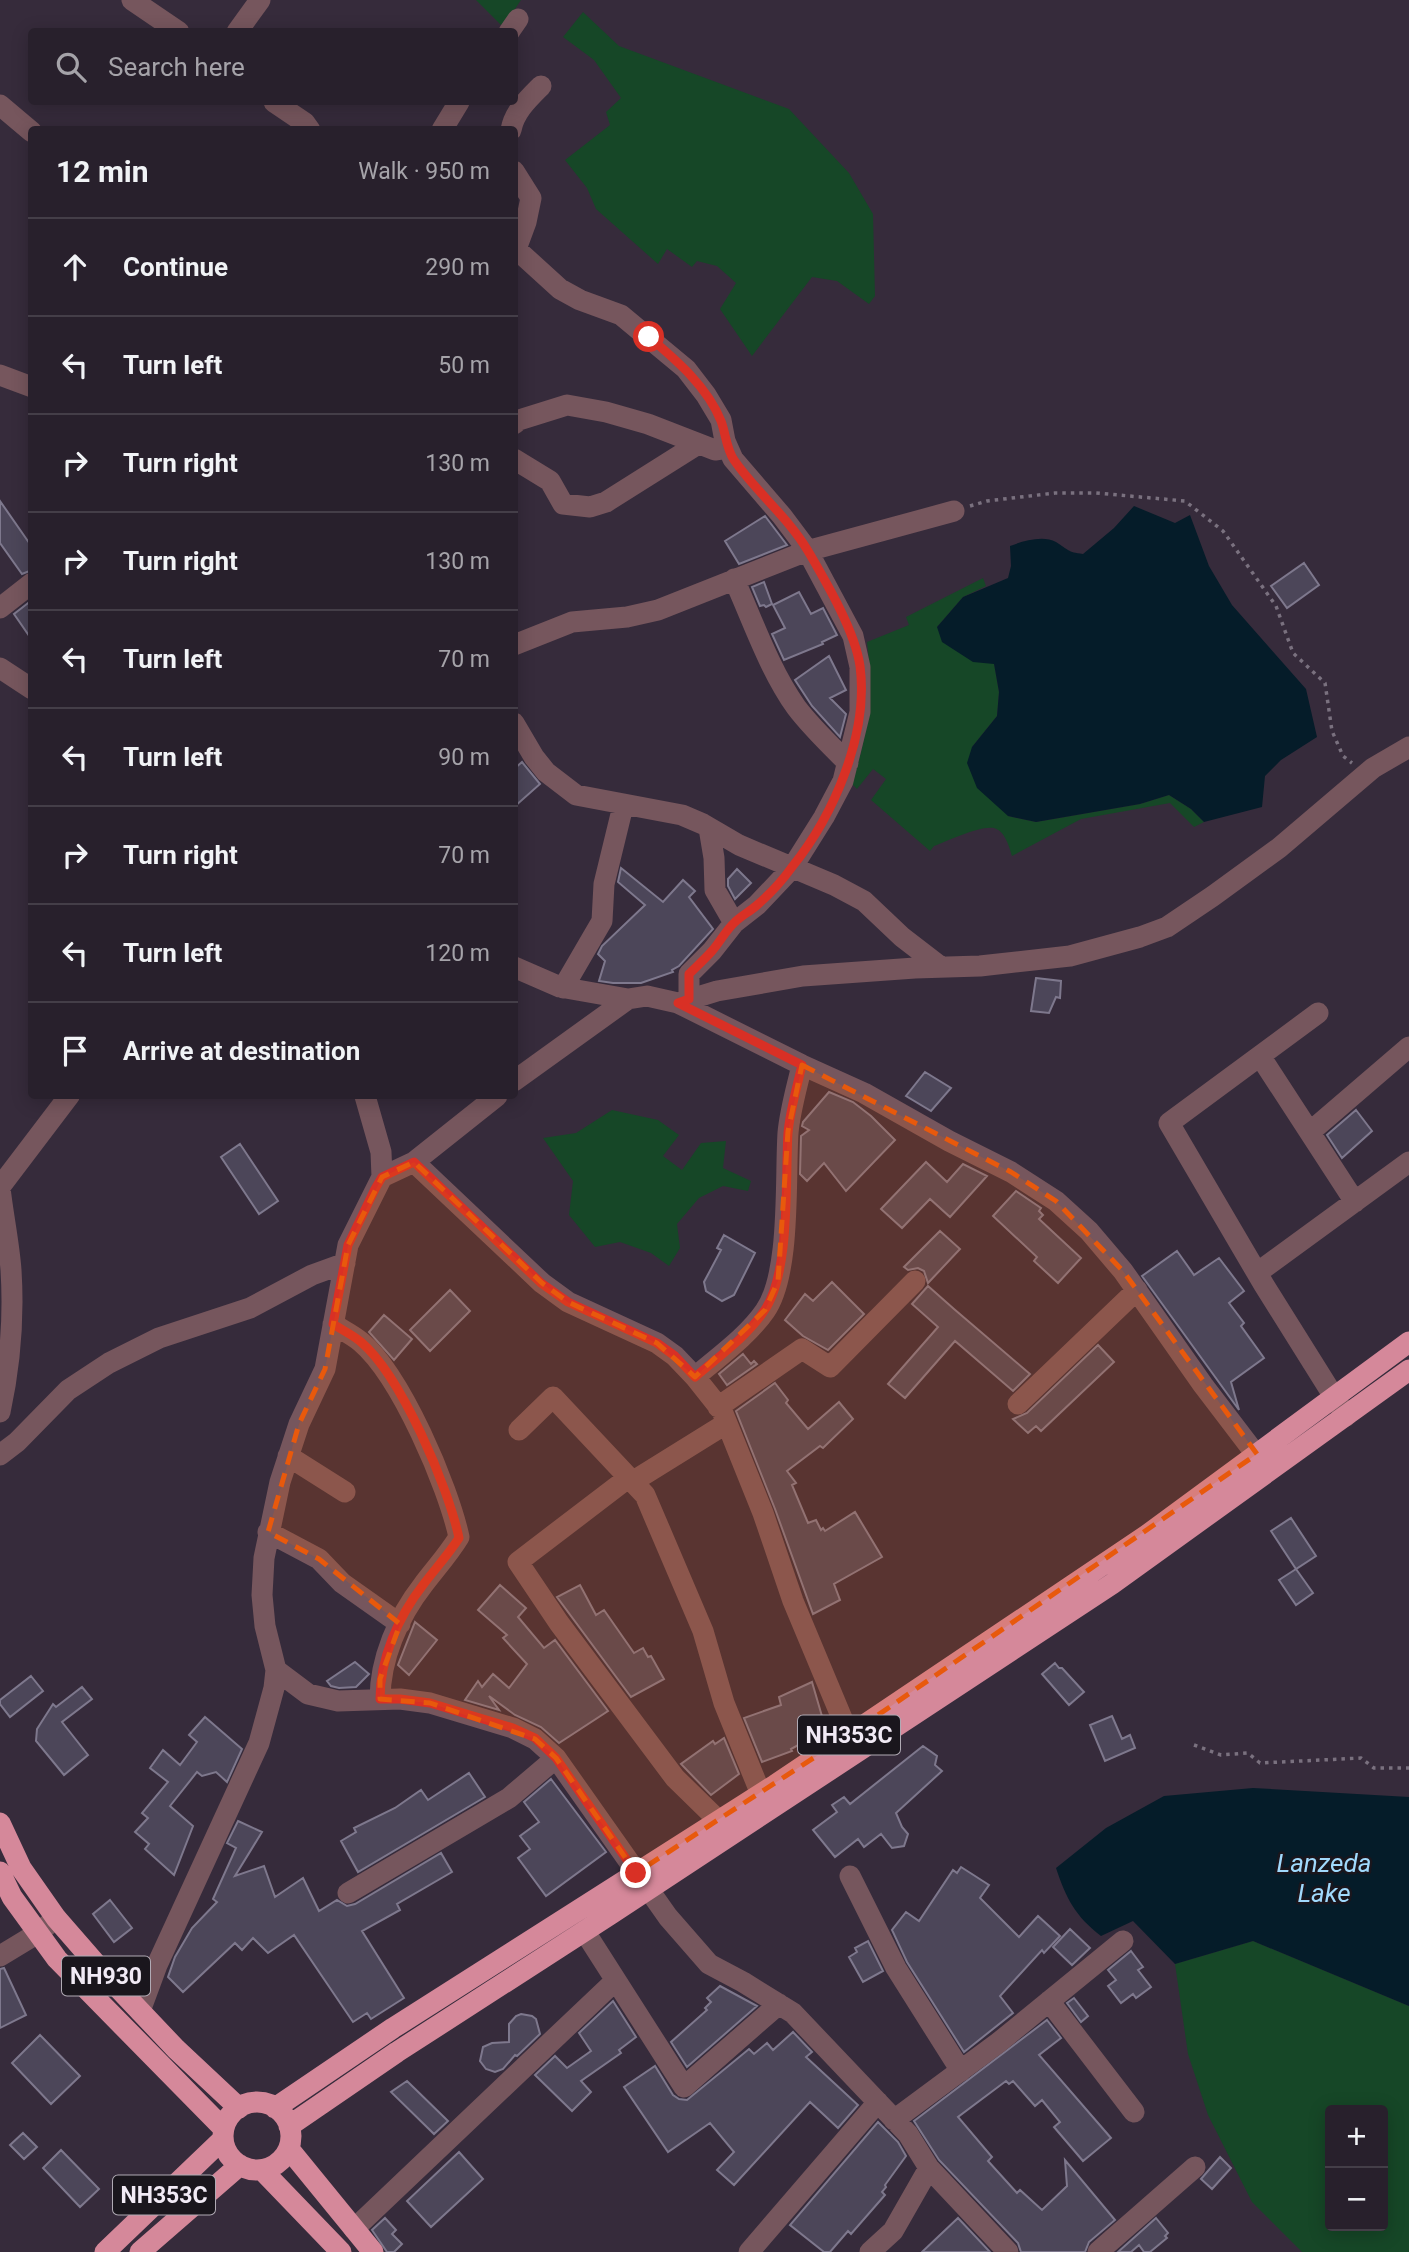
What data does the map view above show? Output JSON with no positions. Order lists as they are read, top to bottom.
{
  "streets": {
    "highway": ["NH353C", "NH930"]
  },
  "crossings": [
    ["NH353C", "NH930"]
  ],
  "water": ["Lanzeda Lake"],
  "page": {
    "search": "Search here",
    "heading": ["12 min", "Walk · 950 m"],
    "list": [
      ["Continue", "290 m"],
      ["Turn left", "50 m"],
      ["Turn right", "130 m"],
      ["Turn right", "130 m"],
      ["Turn left", "70 m"],
      ["Turn left", "90 m"],
      ["Turn right", "70 m"],
      ["Turn left", "120 m"],
      "Arrive at destination"
    ],
    "map_buttons": ["+", "−"]
  }
}
